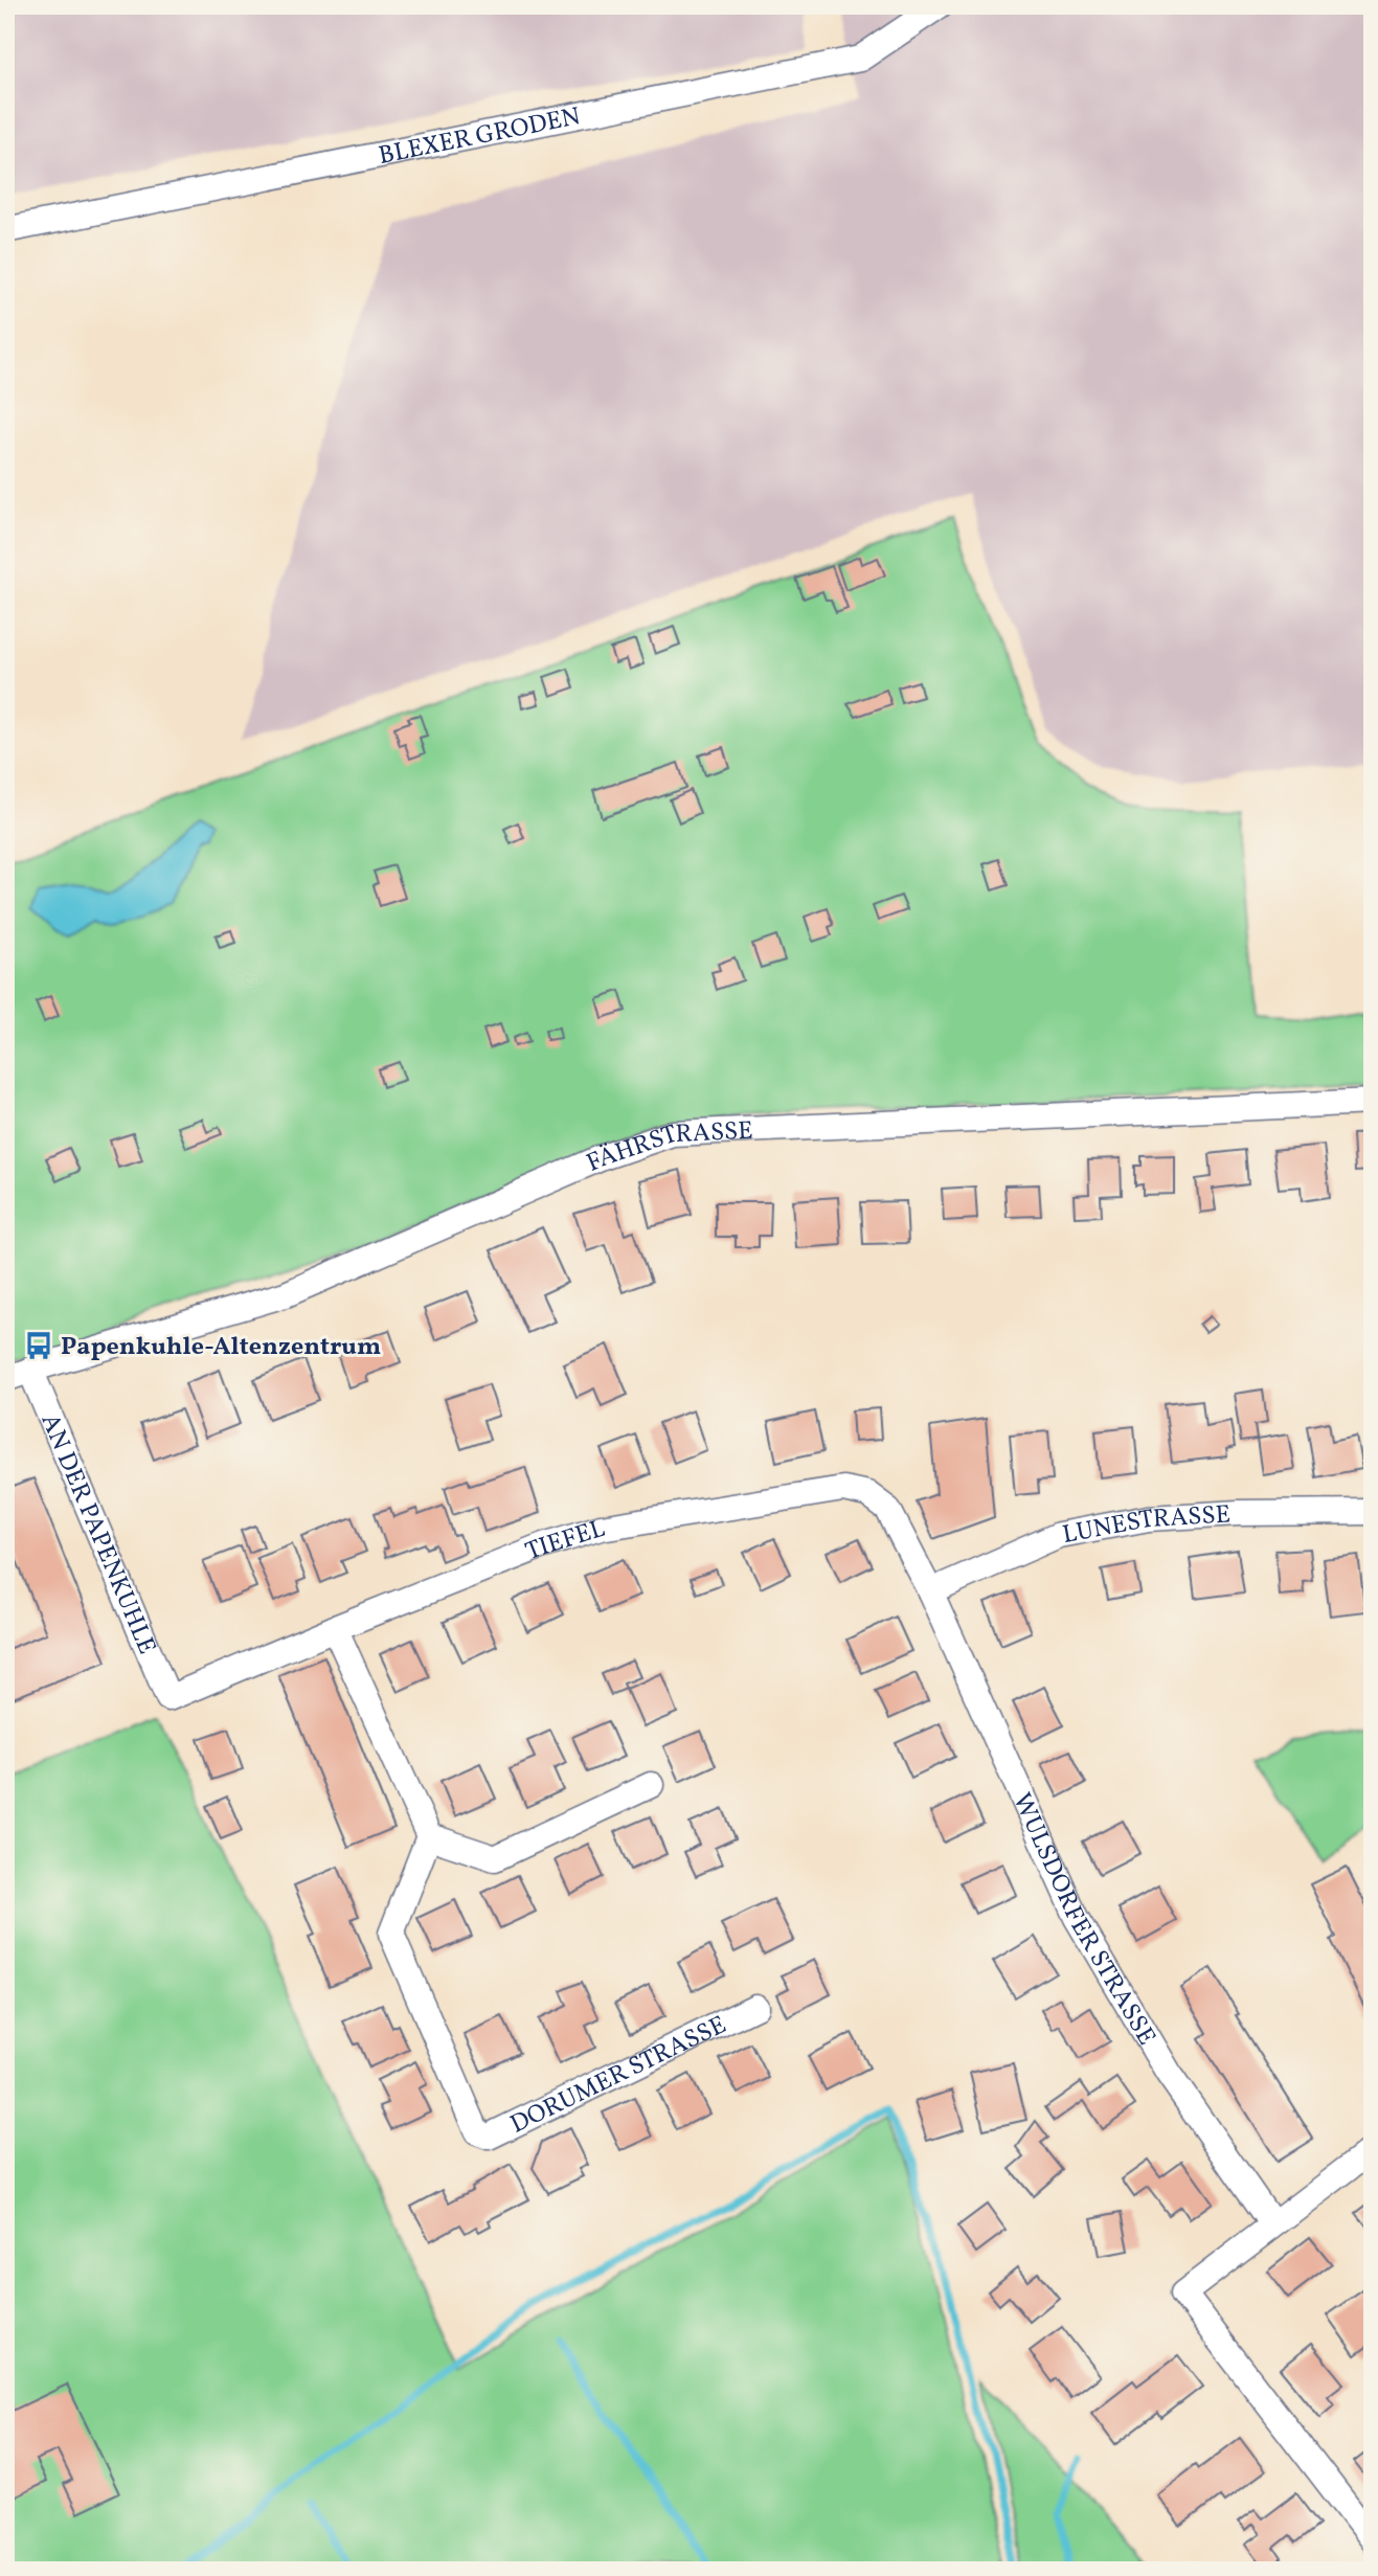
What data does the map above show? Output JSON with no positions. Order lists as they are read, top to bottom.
{
  "streets": {
    "street": [
      "BLEXER GRODEN",
      "FÄHRSTRASSE",
      "LUNESTRASSE",
      "AN DER PAPENKUHLE",
      "TIEFEL",
      "WULSDORFER STRASSE",
      "DORUMER STRASSE"
    ]
  },
  "crossings": [
    ["FÄHRSTRASSE", "AN DER PAPENKUHLE"],
    ["LUNESTRASSE", "TIEFEL"],
    ["LUNESTRASSE", "WULSDORFER STRASSE"],
    ["AN DER PAPENKUHLE", "TIEFEL"],
    ["TIEFEL", "WULSDORFER STRASSE"]
  ],
  "places": {
    "bus stop": ["Papenkuhle-Altenzentrum"]
  }
}
